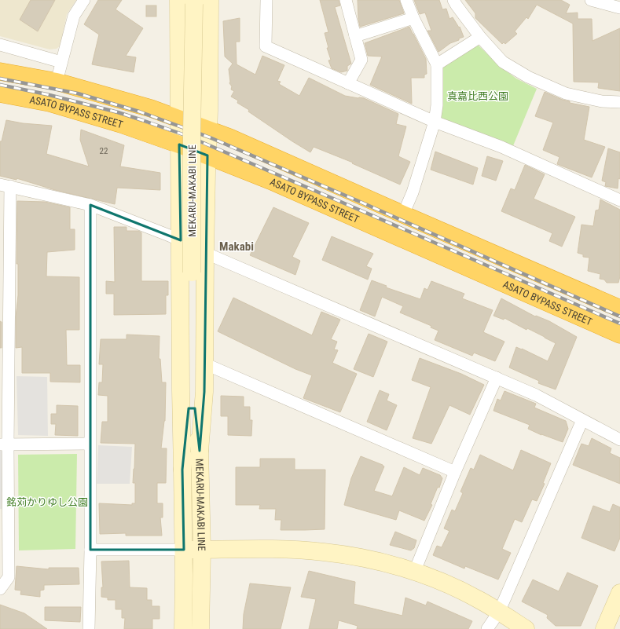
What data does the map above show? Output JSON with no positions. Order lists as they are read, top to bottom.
{
  "streets": {
    "highway": ["ASATO BYPASS STREET"],
    "street": ["MEKARU-MAKABI LINE"]
  },
  "districts": ["Makabi"],
  "parks": ["真嘉比西公園", "銘苅かりゆし公園"],
  "house_numbers": ["22"]
}
